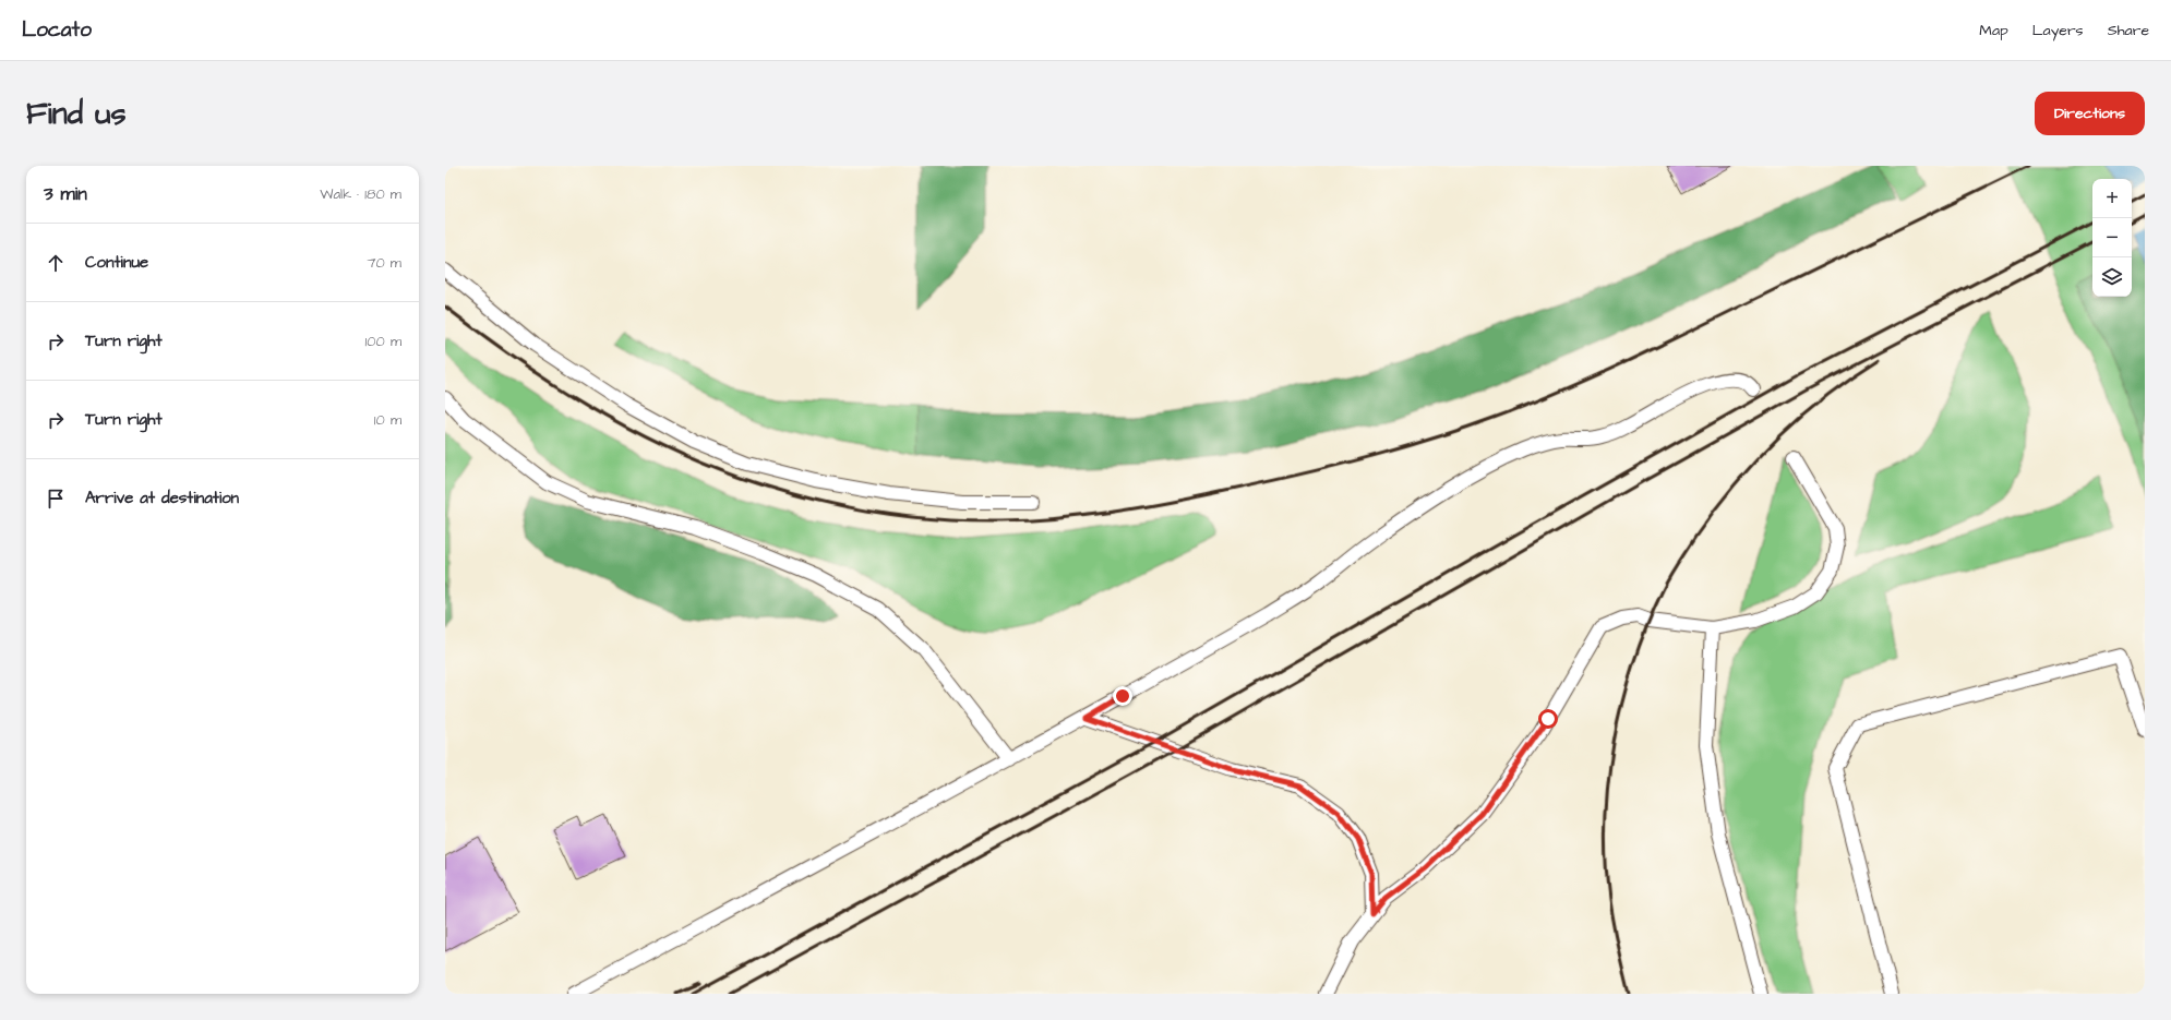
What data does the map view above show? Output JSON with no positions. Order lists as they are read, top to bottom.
{
  "page": {
    "header": "Locato",
    "nav": ["Map", "Layers", "Share"],
    "buttons": "Directions",
    "title": "Find us",
    "heading": ["3 min", "Walk · 180 m"],
    "map_buttons": ["+", "−"],
    "list": [
      ["Continue", "70 m"],
      ["Turn right", "100 m"],
      ["Turn right", "10 m"],
      "Arrive at destination"
    ]
  }
}
